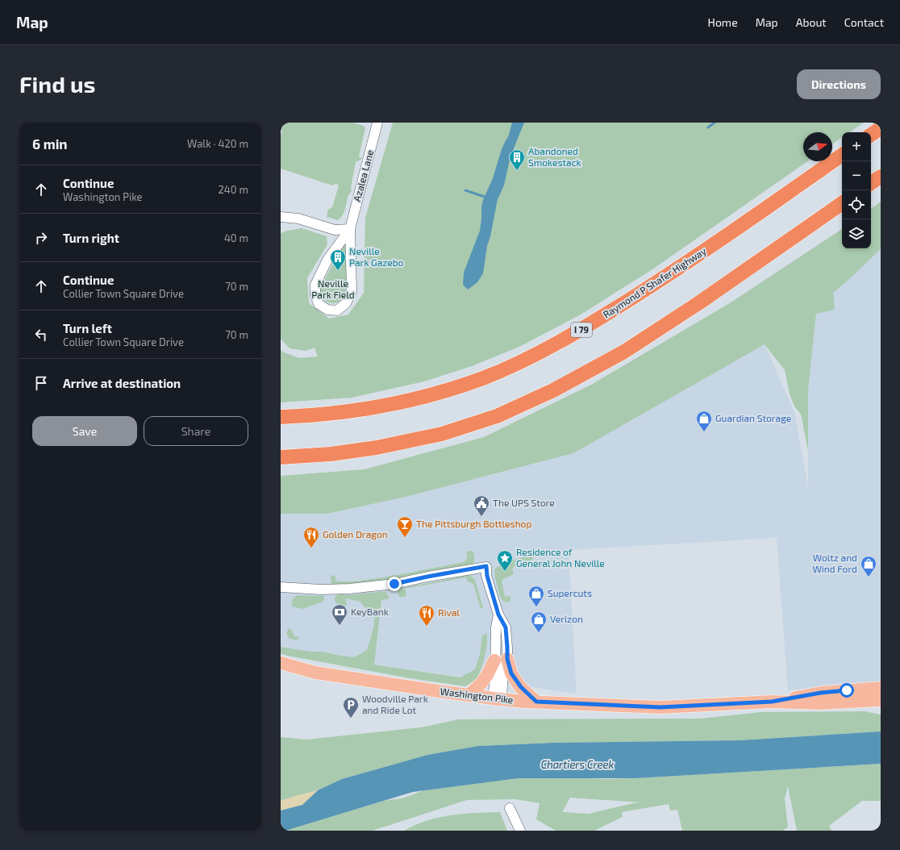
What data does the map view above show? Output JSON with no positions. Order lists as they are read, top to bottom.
{
  "streets": {
    "highway": ["Raymond P Shafer Highway", "I 79"],
    "main road": ["Washington Pike"],
    "street": ["Azalea Lane"]
  },
  "water": ["Chartiers Creek"],
  "parks": ["Neville Park Field"],
  "places": {
    "building": ["Abandoned Smokestack", "Neville Park Gazebo"],
    "shop": [
      "Guardian Storage",
      "Woltz and Wind Ford",
      "Supercuts",
      "Verizon"
    ],
    "public building": ["The UPS Store"],
    "bar": ["The Pittsburgh Bottleshop"],
    "restaurant": ["Golden Dragon", "Rival"],
    "place": ["Residence of General John Neville"],
    "bank": ["KeyBank"],
    "parking": ["Woodville Park and Ride Lot"]
  },
  "north": "right",
  "page": {
    "header": "Map",
    "nav": [
      "Home",
      "Map",
      "About",
      "Contact"
    ],
    "buttons": [
      "Directions",
      ["Save", "Share"]
    ],
    "title": "Find us",
    "heading": ["6 min", "Walk · 420 m"],
    "map_buttons": ["+", "−"],
    "list": [
      ["Continue", "Washington Pike", "240 m"],
      ["Turn right", "40 m"],
      ["Continue", "Collier Town Square Drive", "70 m"],
      ["Turn left", "Collier Town Square Drive", "70 m"],
      "Arrive at destination"
    ]
  }
}
